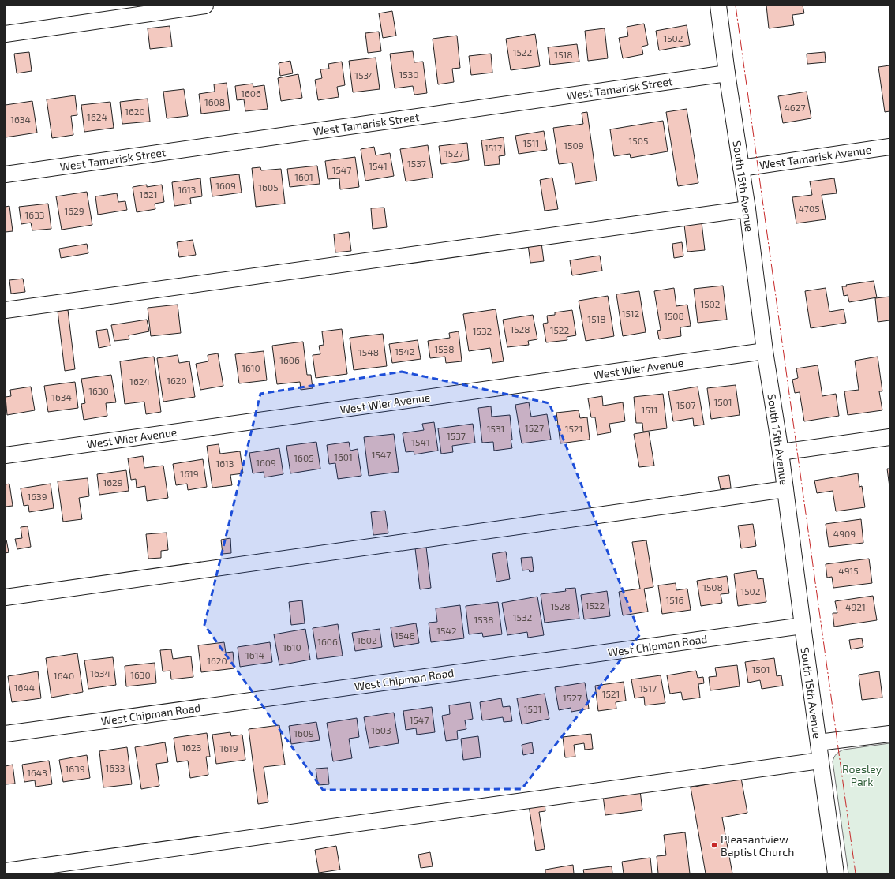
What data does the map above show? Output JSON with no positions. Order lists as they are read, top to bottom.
{
  "streets": {
    "street": [
      "West Tamarisk Street",
      "West Tamarisk Avenue",
      "South 15th Avenue",
      "West Wier Avenue",
      "West Chipman Road"
    ]
  },
  "crossings": [
    ["West Tamarisk Street", "South 15th Avenue"],
    ["West Tamarisk Avenue", "South 15th Avenue"],
    ["South 15th Avenue", "West Wier Avenue"],
    ["South 15th Avenue", "West Chipman Road"]
  ],
  "parks": ["Roesley Park"],
  "places": ["Pleasantview Baptist Church"],
  "house_numbers": [
    "1502",
    "1522",
    "1518",
    "1530",
    "1534",
    "1606",
    "1608",
    "4627",
    "1620",
    "1624",
    "1634",
    "1505",
    "1511",
    "1509",
    "1517",
    "1527",
    "1537",
    "1541",
    "1547",
    "1601",
    "1609",
    "1605",
    "1613",
    "1621",
    "4705",
    "1629",
    "1633",
    "1502",
    "1512",
    "1508",
    "1518",
    "1528",
    "1522",
    "1532",
    "1538",
    "1542",
    "1548",
    "1606",
    "1610",
    "1620",
    "1624",
    "1630",
    "1634",
    "1501",
    "1507",
    "1511",
    "1527",
    "1531",
    "1521",
    "1537",
    "1541",
    "1547",
    "1601",
    "1605",
    "1609",
    "1613",
    "1619",
    "1629",
    "1639",
    "4909",
    "4915",
    "1508",
    "1502",
    "1516",
    "1522",
    "1528",
    "4921",
    "1532",
    "1538",
    "1542",
    "1548",
    "1602",
    "1606",
    "1610",
    "1614",
    "1620",
    "1501",
    "1634",
    "1630",
    "1640",
    "1644",
    "1517",
    "1521",
    "1527",
    "1531",
    "1547",
    "1603",
    "1609",
    "1623",
    "1619",
    "1633",
    "1639",
    "1643"
  ]
}
